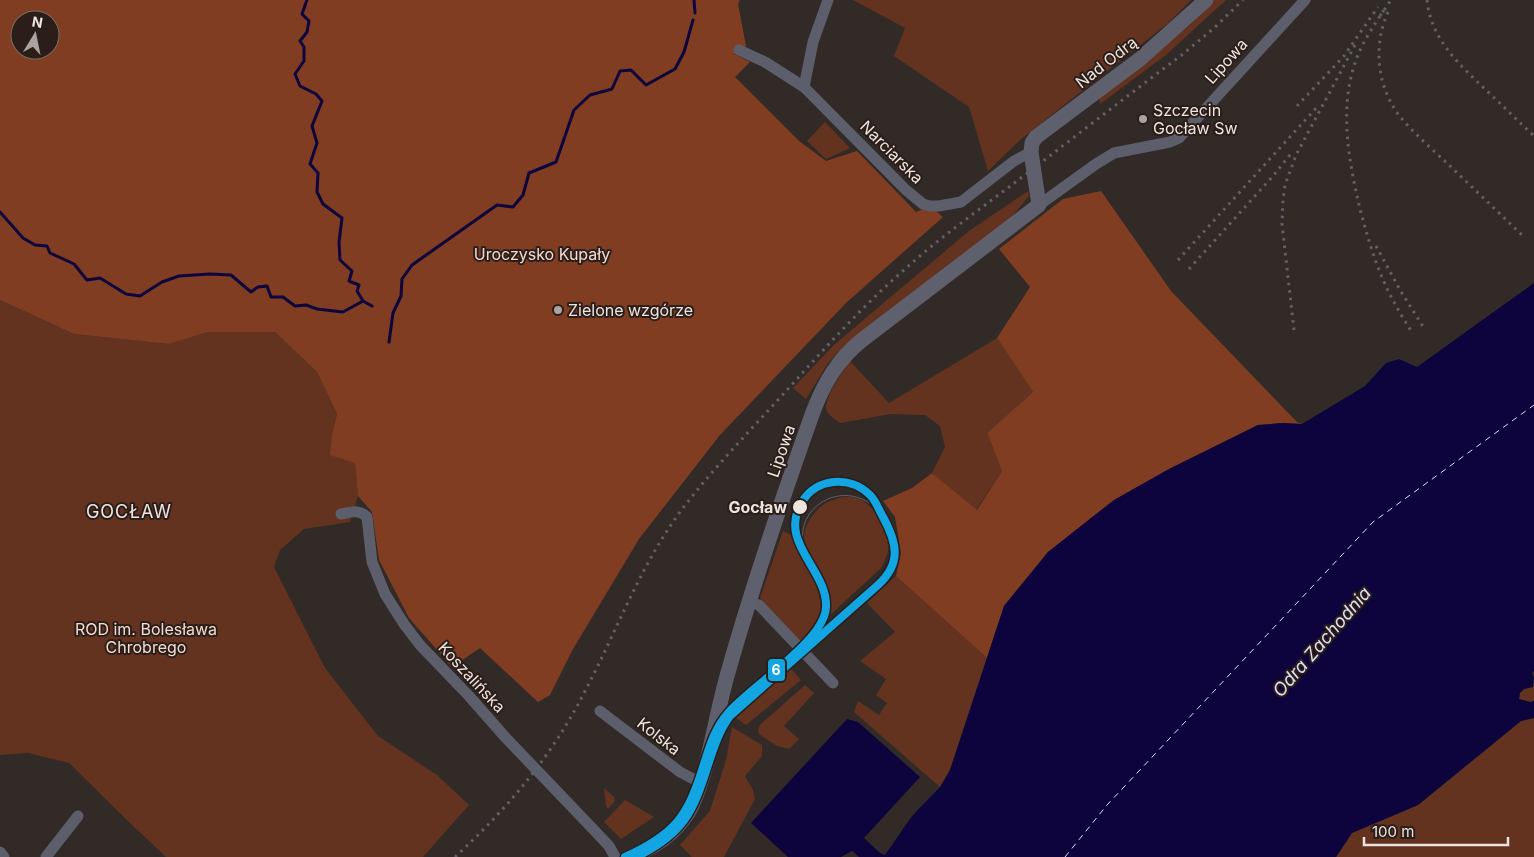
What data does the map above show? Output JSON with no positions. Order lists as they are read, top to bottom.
{
  "streets": {
    "street": [
      "Lipowa",
      "Nad Odrą",
      "Narciarska",
      "Koszalińska",
      "Kolska"
    ]
  },
  "crossings": [
    ["Lipowa", "Kolska"],
    ["Nad Odrą", "Narciarska"]
  ],
  "districts": ["GOCŁAW"],
  "water": ["Odra Zachodnia"],
  "parks": ["Uroczysko Kupały", "ROD im. Bolesława Chrobrego"],
  "places": ["Szczecin Gocław Sw", "Zielone wzgórze", "Gocław"],
  "lines": ["transit line 6"],
  "scale_bar": "100 m",
  "north": "top"
}
